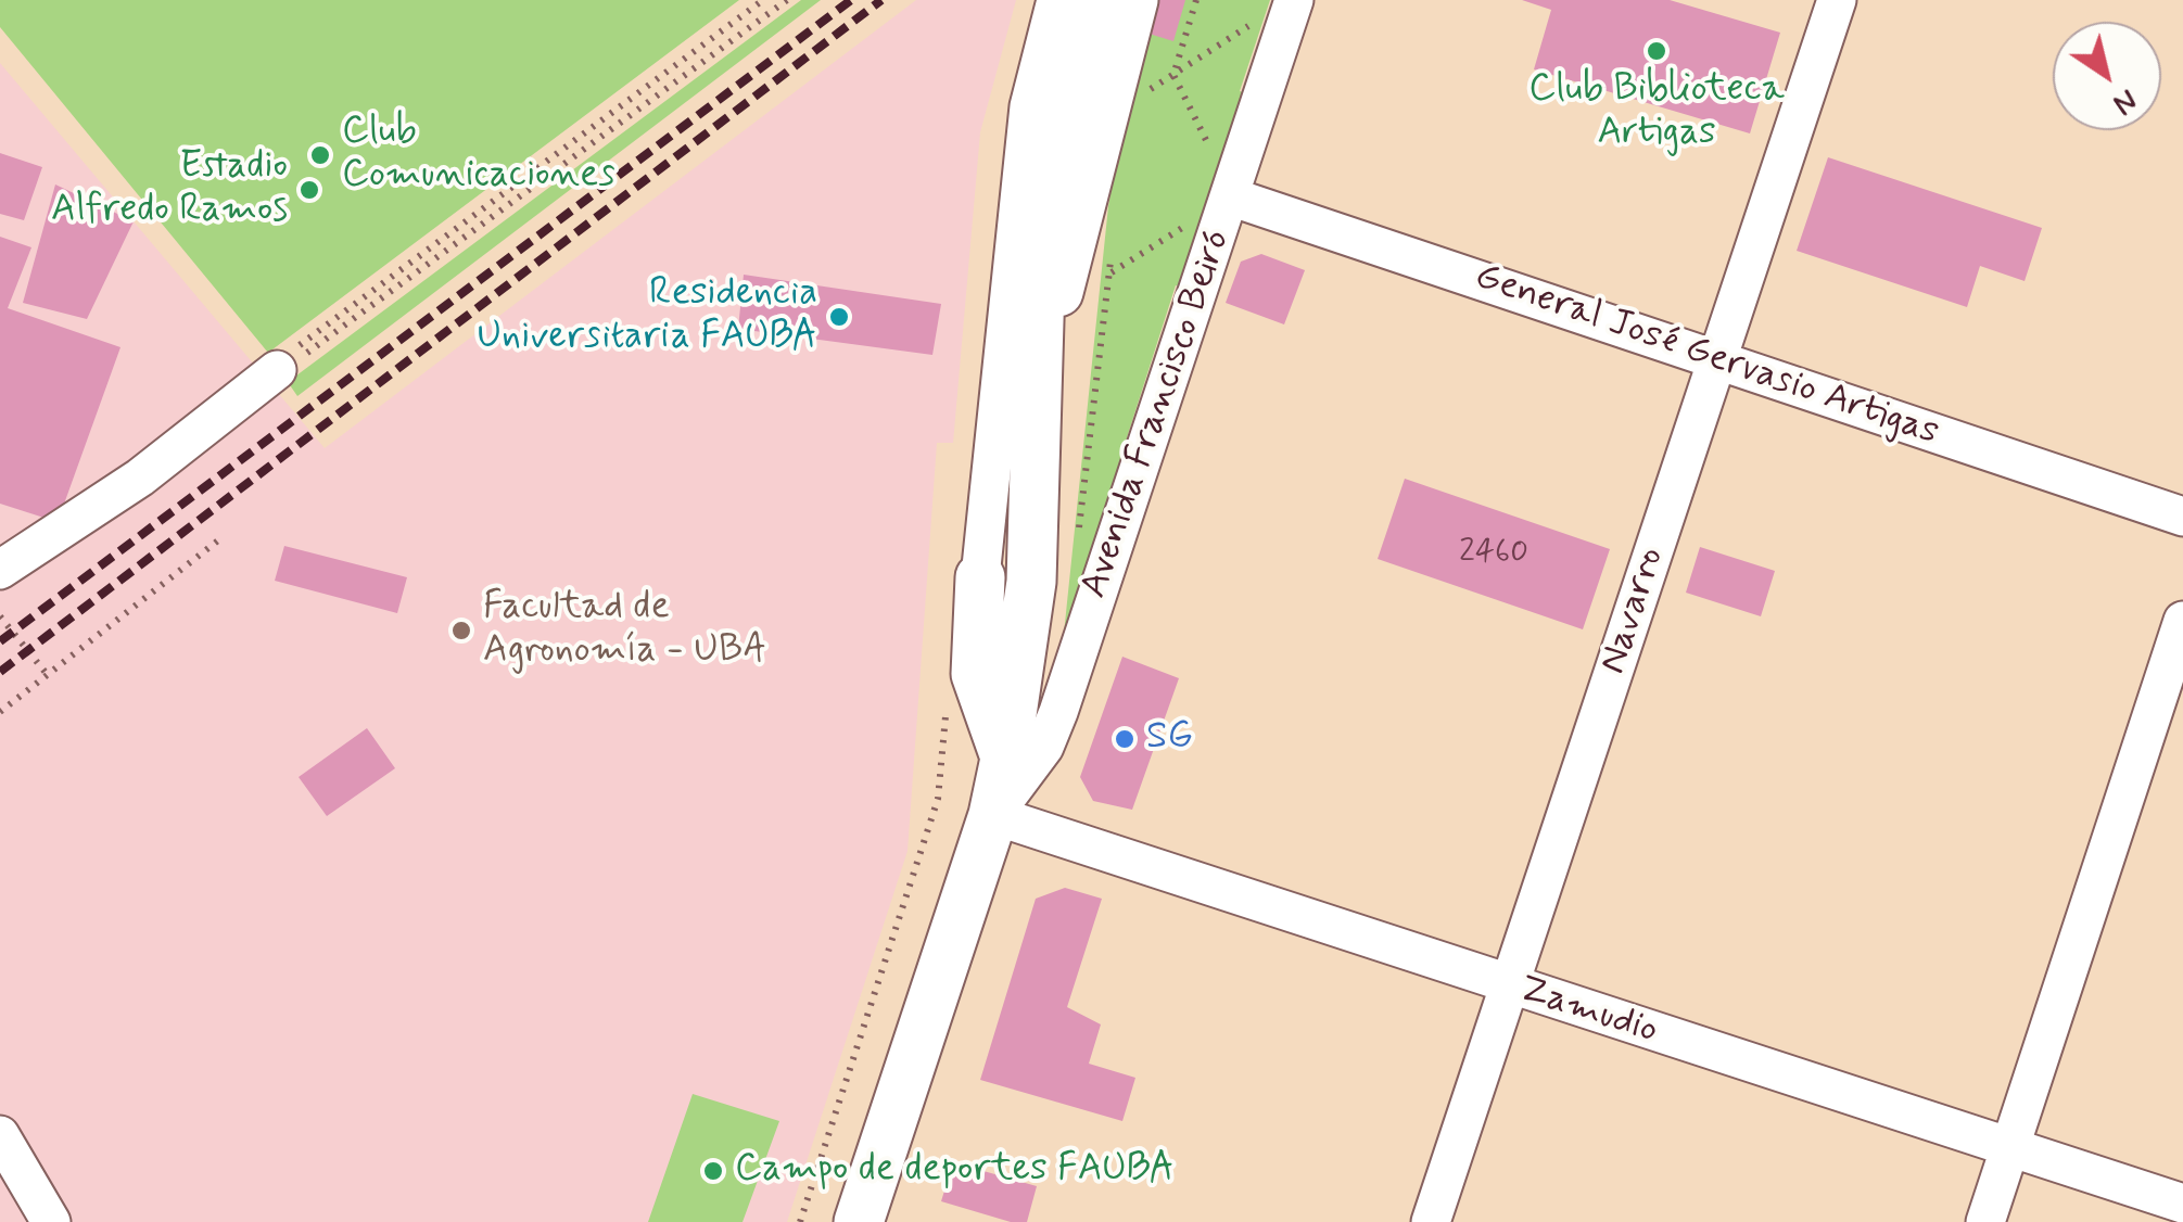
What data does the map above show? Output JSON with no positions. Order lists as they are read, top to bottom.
{
  "streets": {
    "main road": ["Avenida Francisco Beiró"],
    "street": ["General José Gervasio Artigas", "Navarro", "Zamudio"]
  },
  "crossings": [
    ["General José Gervasio Artigas", "Avenida Francisco Beiró"],
    ["General José Gervasio Artigas", "Navarro"],
    ["Avenida Francisco Beiró", "Zamudio"],
    ["Navarro", "Zamudio"]
  ],
  "places": [
    "Club Biblioteca Artigas",
    "Club Comunicaciones",
    "Estadio Alfredo Ramos",
    "Residencia Universitaria FAUBA",
    "Facultad de Agronomía - UBA",
    "SG",
    "Campo de deportes FAUBA"
  ],
  "house_numbers": ["2460"],
  "north": "bottom right"
}
